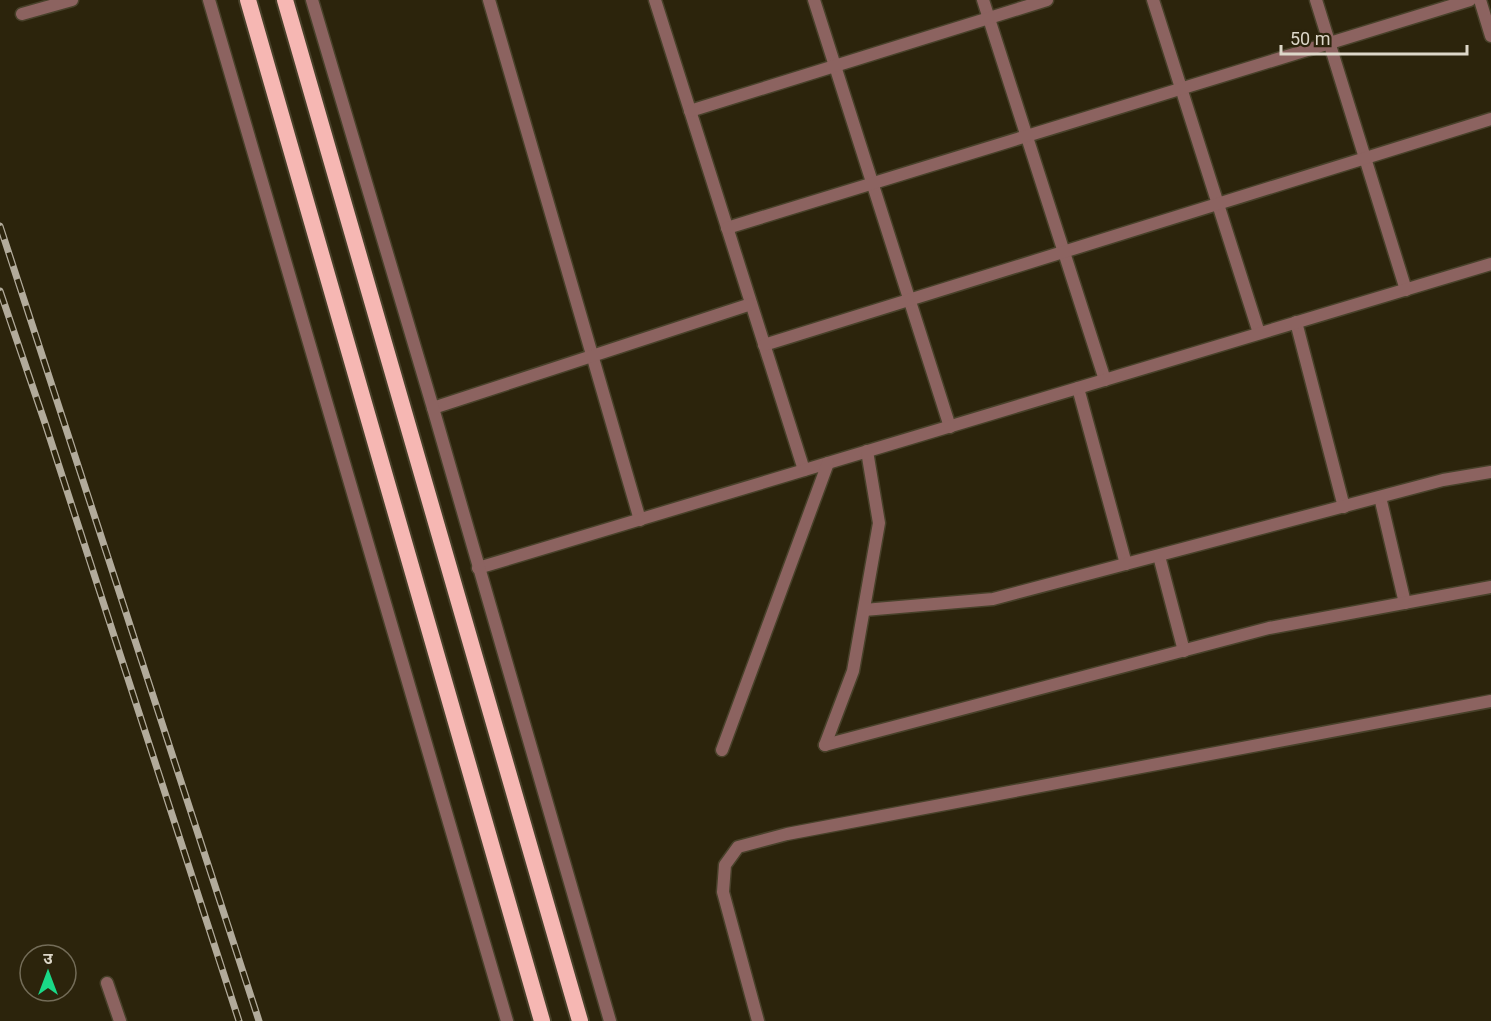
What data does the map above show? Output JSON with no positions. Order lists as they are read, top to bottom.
{
  "scale_bar": "50 m",
  "north": "top"
}
